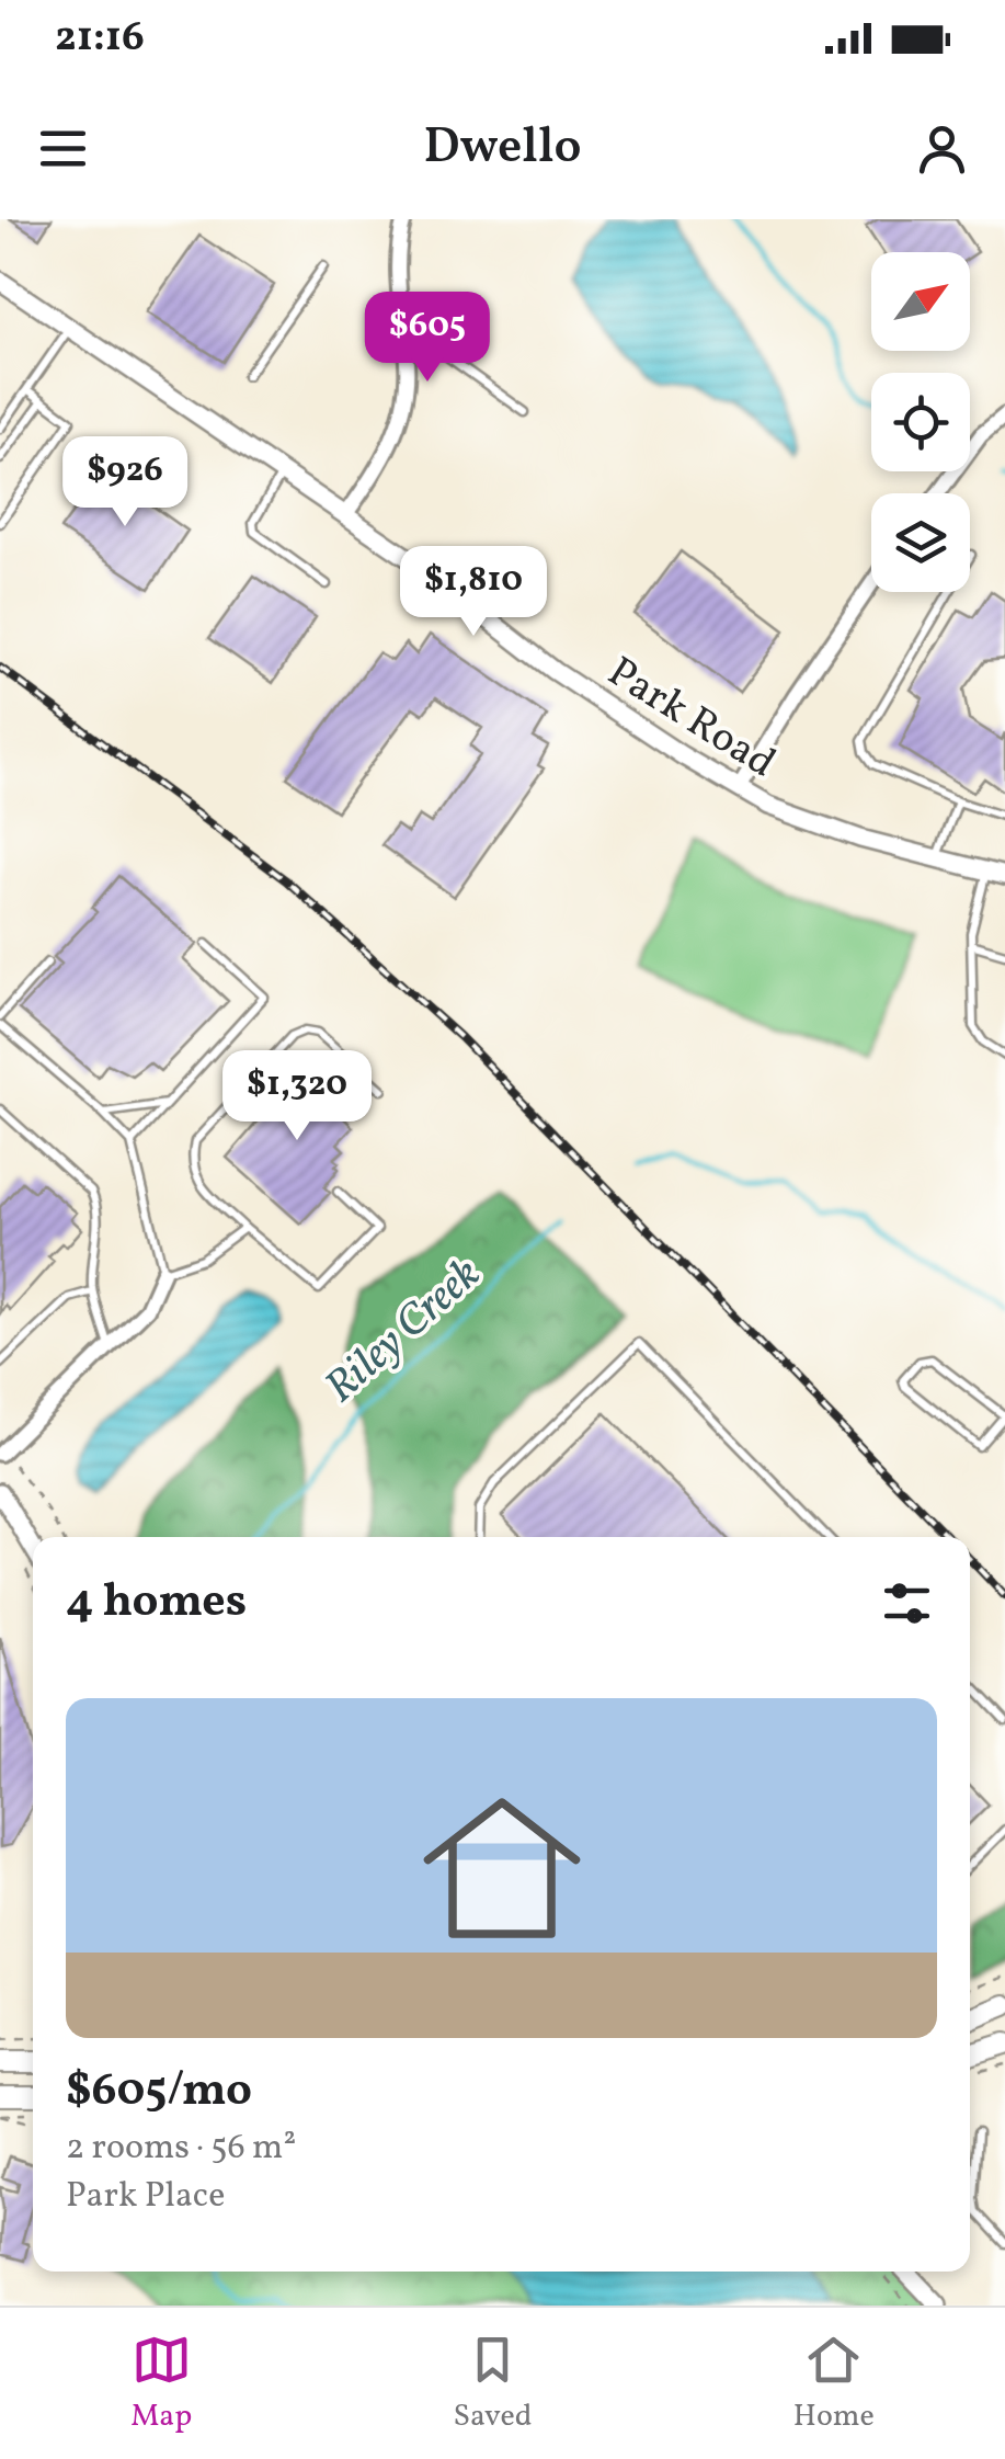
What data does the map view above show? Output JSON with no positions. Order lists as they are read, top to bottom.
{
  "streets": {
    "street": ["Park Road"]
  },
  "water": ["Riley Creek"],
  "north": "top right",
  "page": {
    "status": "21:16",
    "header": "Dwello",
    "price": [
      "$605",
      "$926",
      "$1,810",
      "$1,320"
    ],
    "heading": "4 homes",
    "list": [
      {
        "name": "$605/mo",
        "note": "2 rooms · 56 m² · Park Place"
      }
    ],
    "tabs": ["Map", "Saved", "Home"]
  }
}
